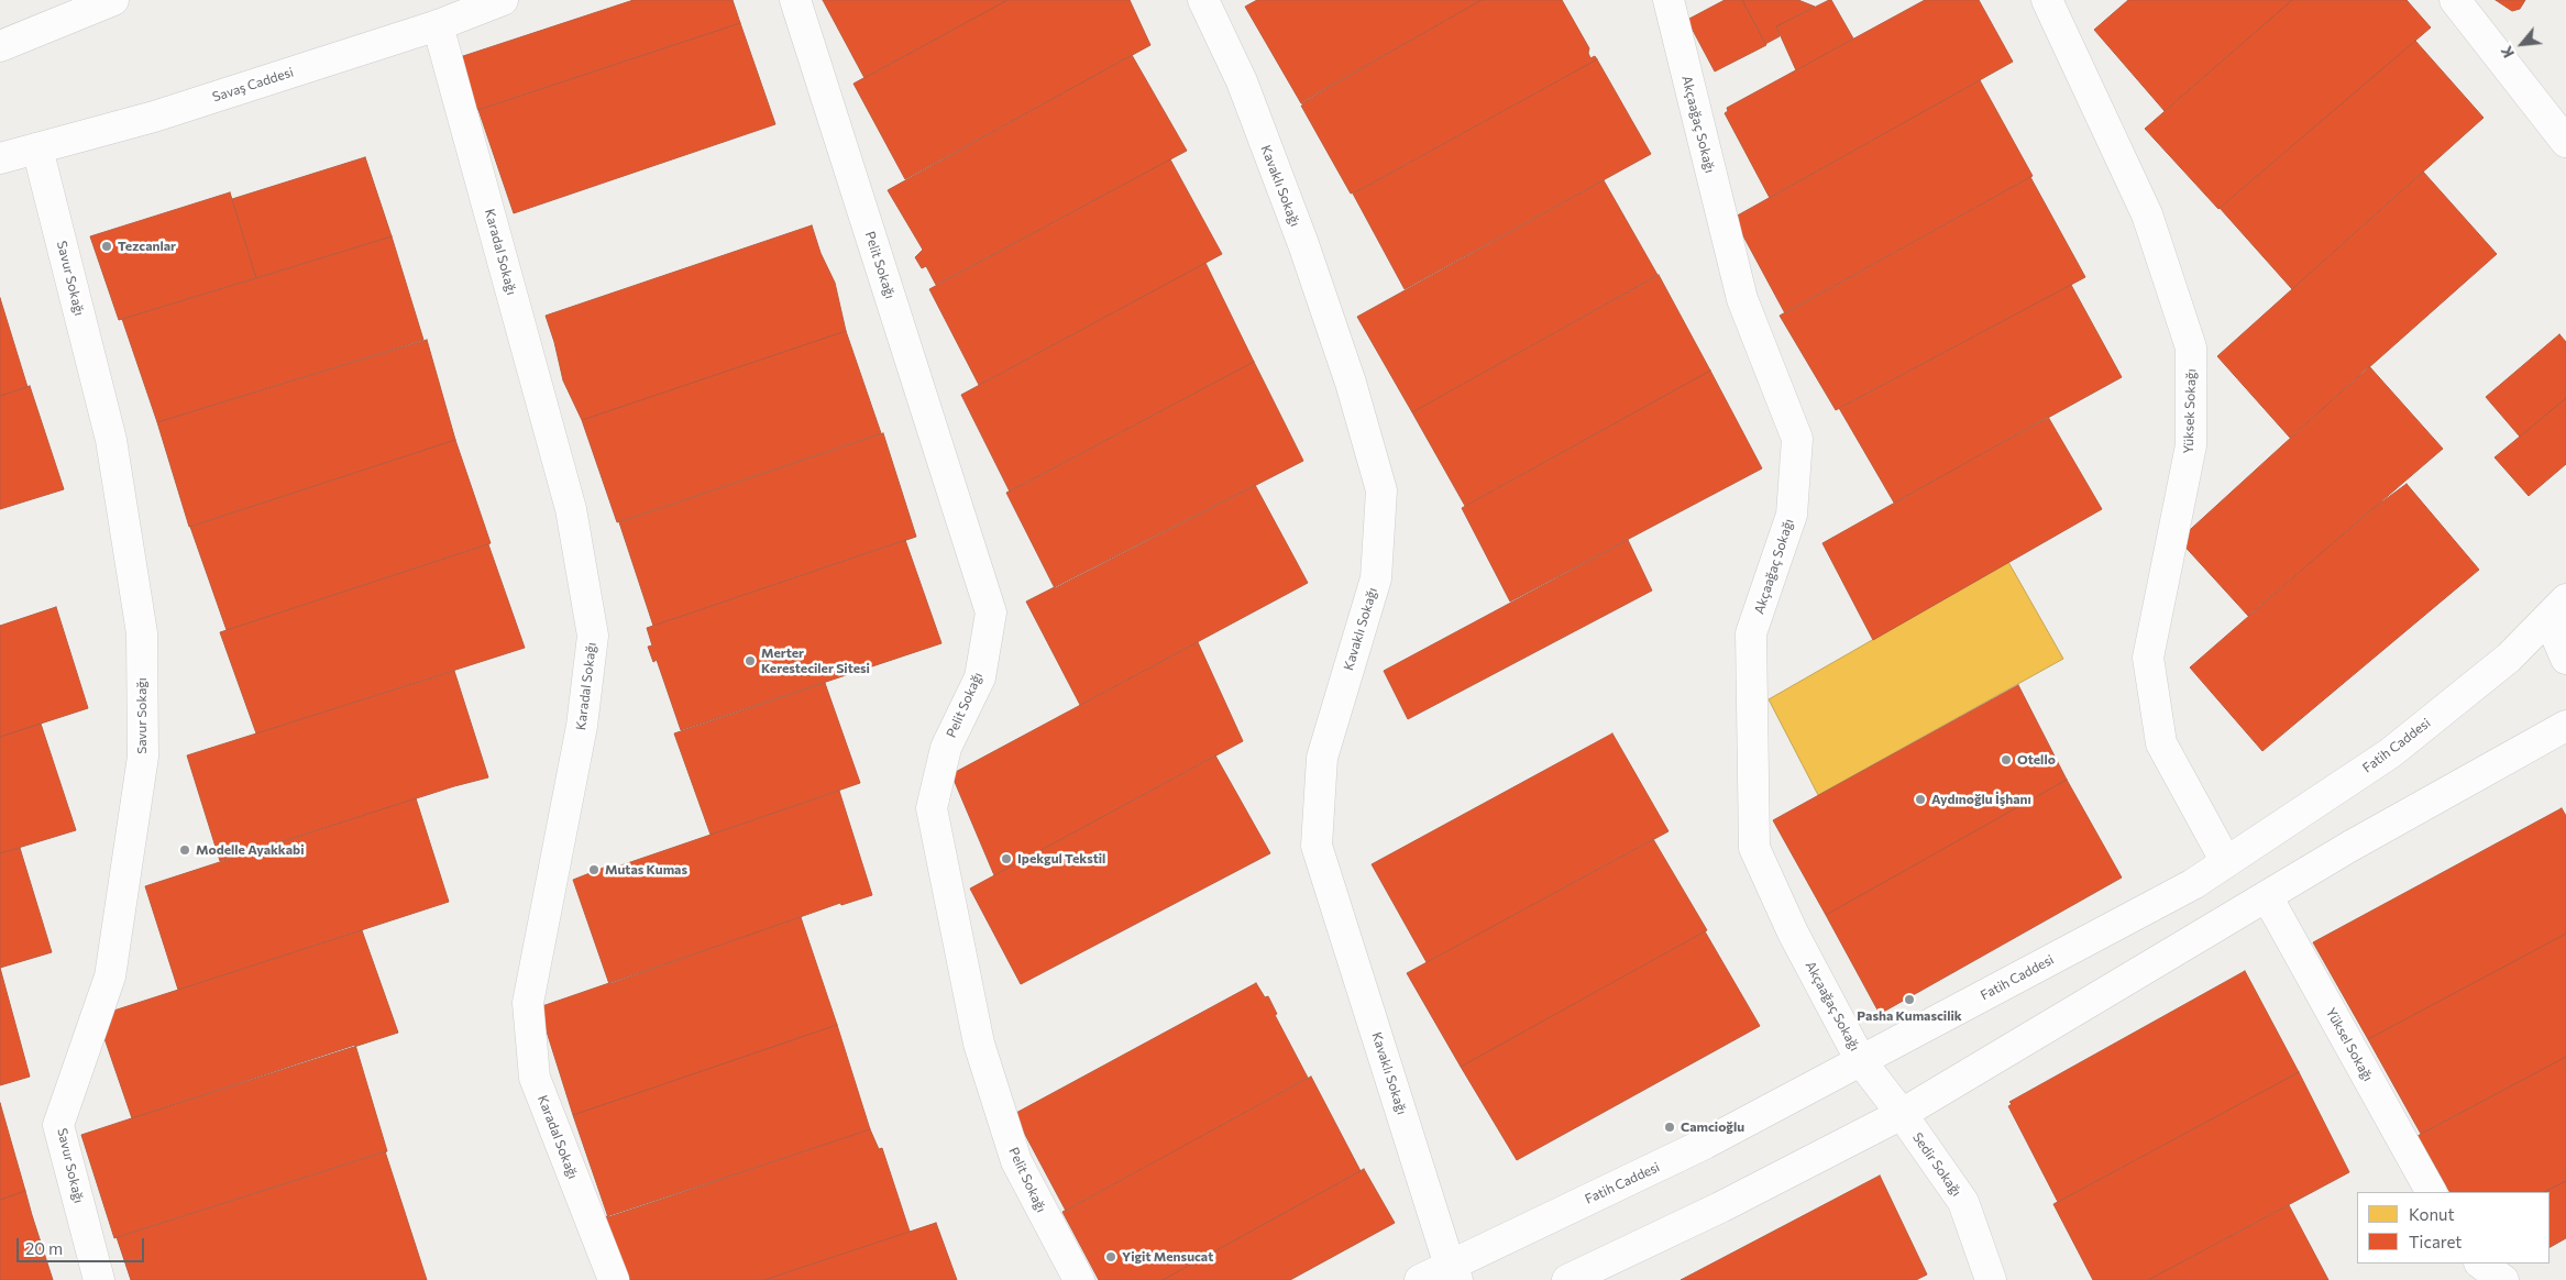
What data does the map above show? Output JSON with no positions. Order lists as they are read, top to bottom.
{
  "streets": {
    "street": [
      "Savaş Caddesi",
      "Akçaağaç Sokağı",
      "Kavaklı Sokağı",
      "Karadal Sokağı",
      "Pelit Sokağı",
      "Savur Sokağı",
      "Yüksek Sokağı",
      "Fatih Caddesi",
      "Yüksel Sokağı",
      "Sedir Sokağı"
    ]
  },
  "crossings": [
    ["Savaş Caddesi", "Karadal Sokağı"],
    ["Savaş Caddesi", "Savur Sokağı"],
    ["Akçaağaç Sokağı", "Fatih Caddesi"],
    ["Akçaağaç Sokağı", "Sedir Sokağı"],
    ["Kavaklı Sokağı", "Fatih Caddesi"],
    ["Yüksek Sokağı", "Fatih Caddesi"],
    ["Fatih Caddesi", "Sedir Sokağı"]
  ],
  "places": [
    "Tezcanlar",
    "Merter Keresteciler Sitesi",
    "Otello",
    "Aydınoğlu İşhanı",
    "Modelle Ayakkabi",
    "Ipekgul Tekstil",
    "Mutas Kumas",
    "Pasha Kumascilik",
    "Camcioğlu",
    "Yigit Mensucat"
  ],
  "legend": ["Konut", "Ticaret"],
  "scale_bar": "20 m",
  "north": "bottom left"
}
